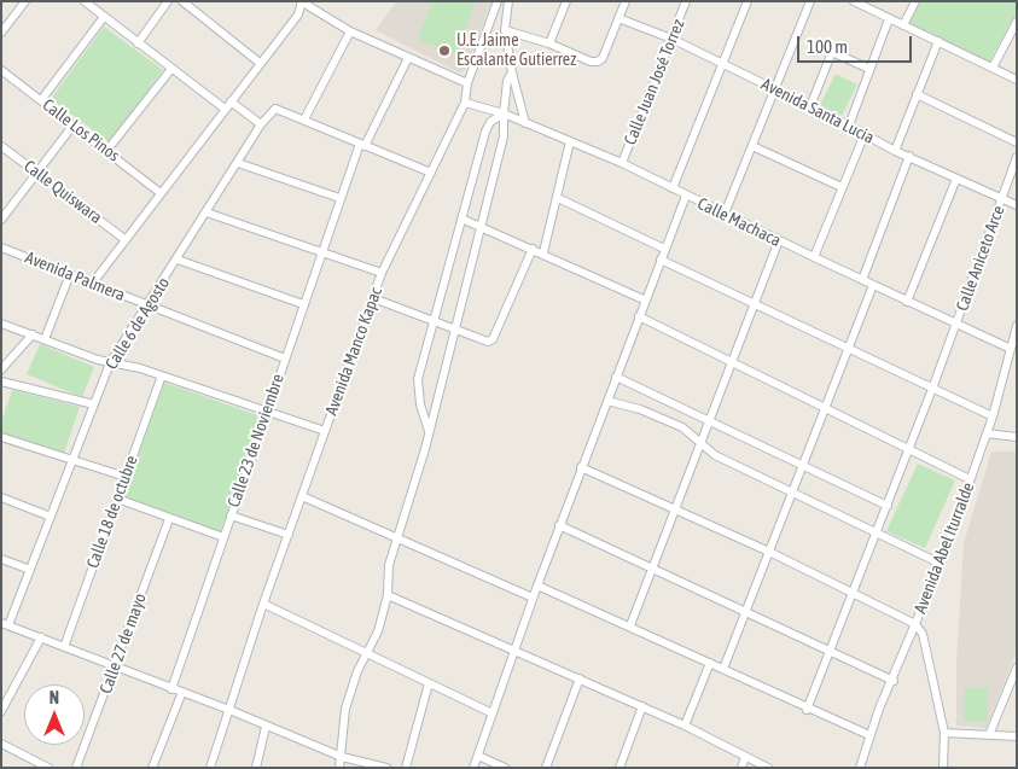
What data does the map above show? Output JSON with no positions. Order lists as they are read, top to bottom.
{
  "streets": {
    "street": [
      "Calle Juan José Torrez",
      "Avenida Santa Lucia",
      "Calle Los Pinos",
      "Calle Quiswara",
      "Calle Machaca",
      "Calle Aniceto Arce",
      "Avenida Palmera",
      "Calle 6 de Agosto",
      "Avenida Manco Kapac",
      "Calle 23 de Noviembre",
      "Calle 18 de octubre",
      "Avenida Abel Iturralde",
      "Calle 27 de mayo"
    ]
  },
  "crossings": [
    ["Calle Juan José Torrez", "Avenida Santa Lucia"],
    ["Calle Juan José Torrez", "Calle Machaca"],
    ["Avenida Santa Lucia", "Calle Aniceto Arce"],
    ["Calle Machaca", "Calle Aniceto Arce"],
    ["Calle Machaca", "Avenida Manco Kapac"],
    ["Calle Machaca", "Avenida Abel Iturralde"],
    ["Avenida Palmera", "Calle 6 de Agosto"],
    ["Avenida Palmera", "Calle 23 de Noviembre"]
  ],
  "places": ["U.E. Jaime Escalante Gutierrez"],
  "scale_bar": "100 m",
  "north": "top"
}
